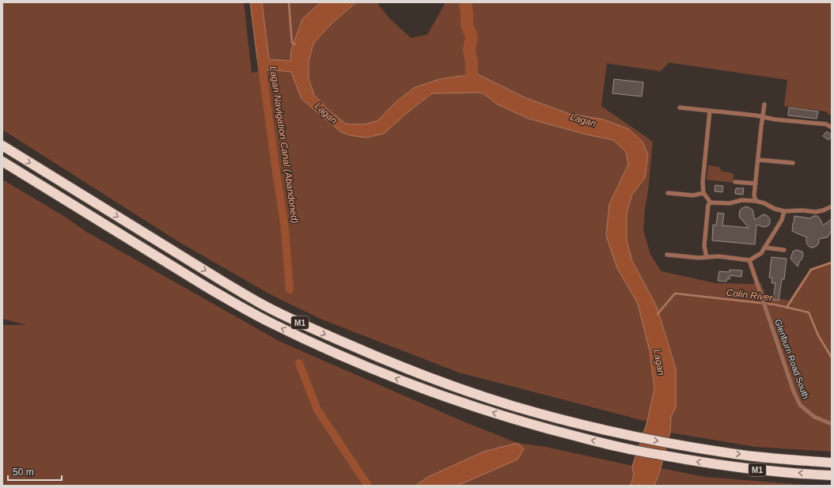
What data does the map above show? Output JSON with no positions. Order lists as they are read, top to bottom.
{
  "streets": {
    "highway": ["M1"],
    "lane": ["Glenburn Road South"]
  },
  "water": ["Lagan", "Lagan Navigation Canal (Abandoned)", "Colin River"],
  "scale_bar": "50 m"
}
